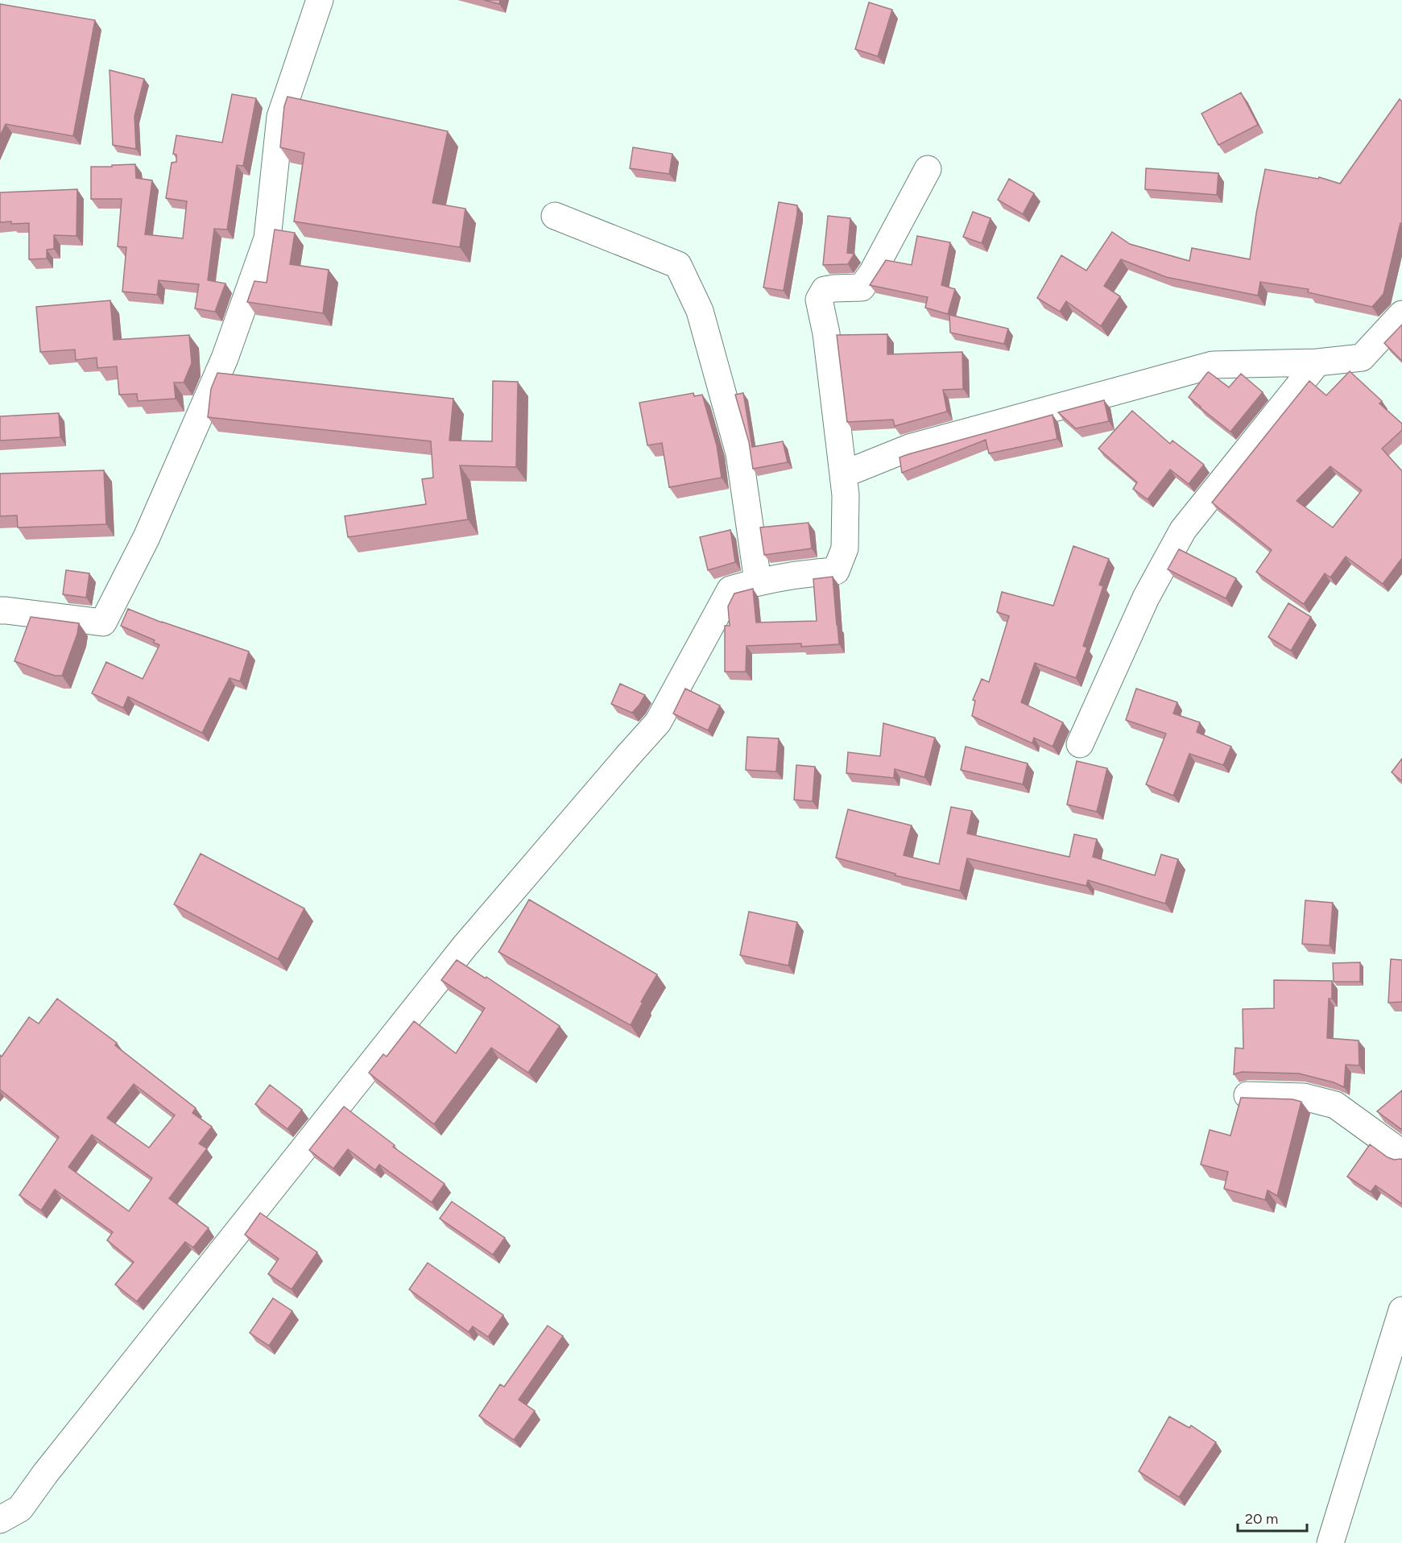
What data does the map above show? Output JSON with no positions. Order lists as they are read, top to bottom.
{
  "scale_bar": "20 m"
}
